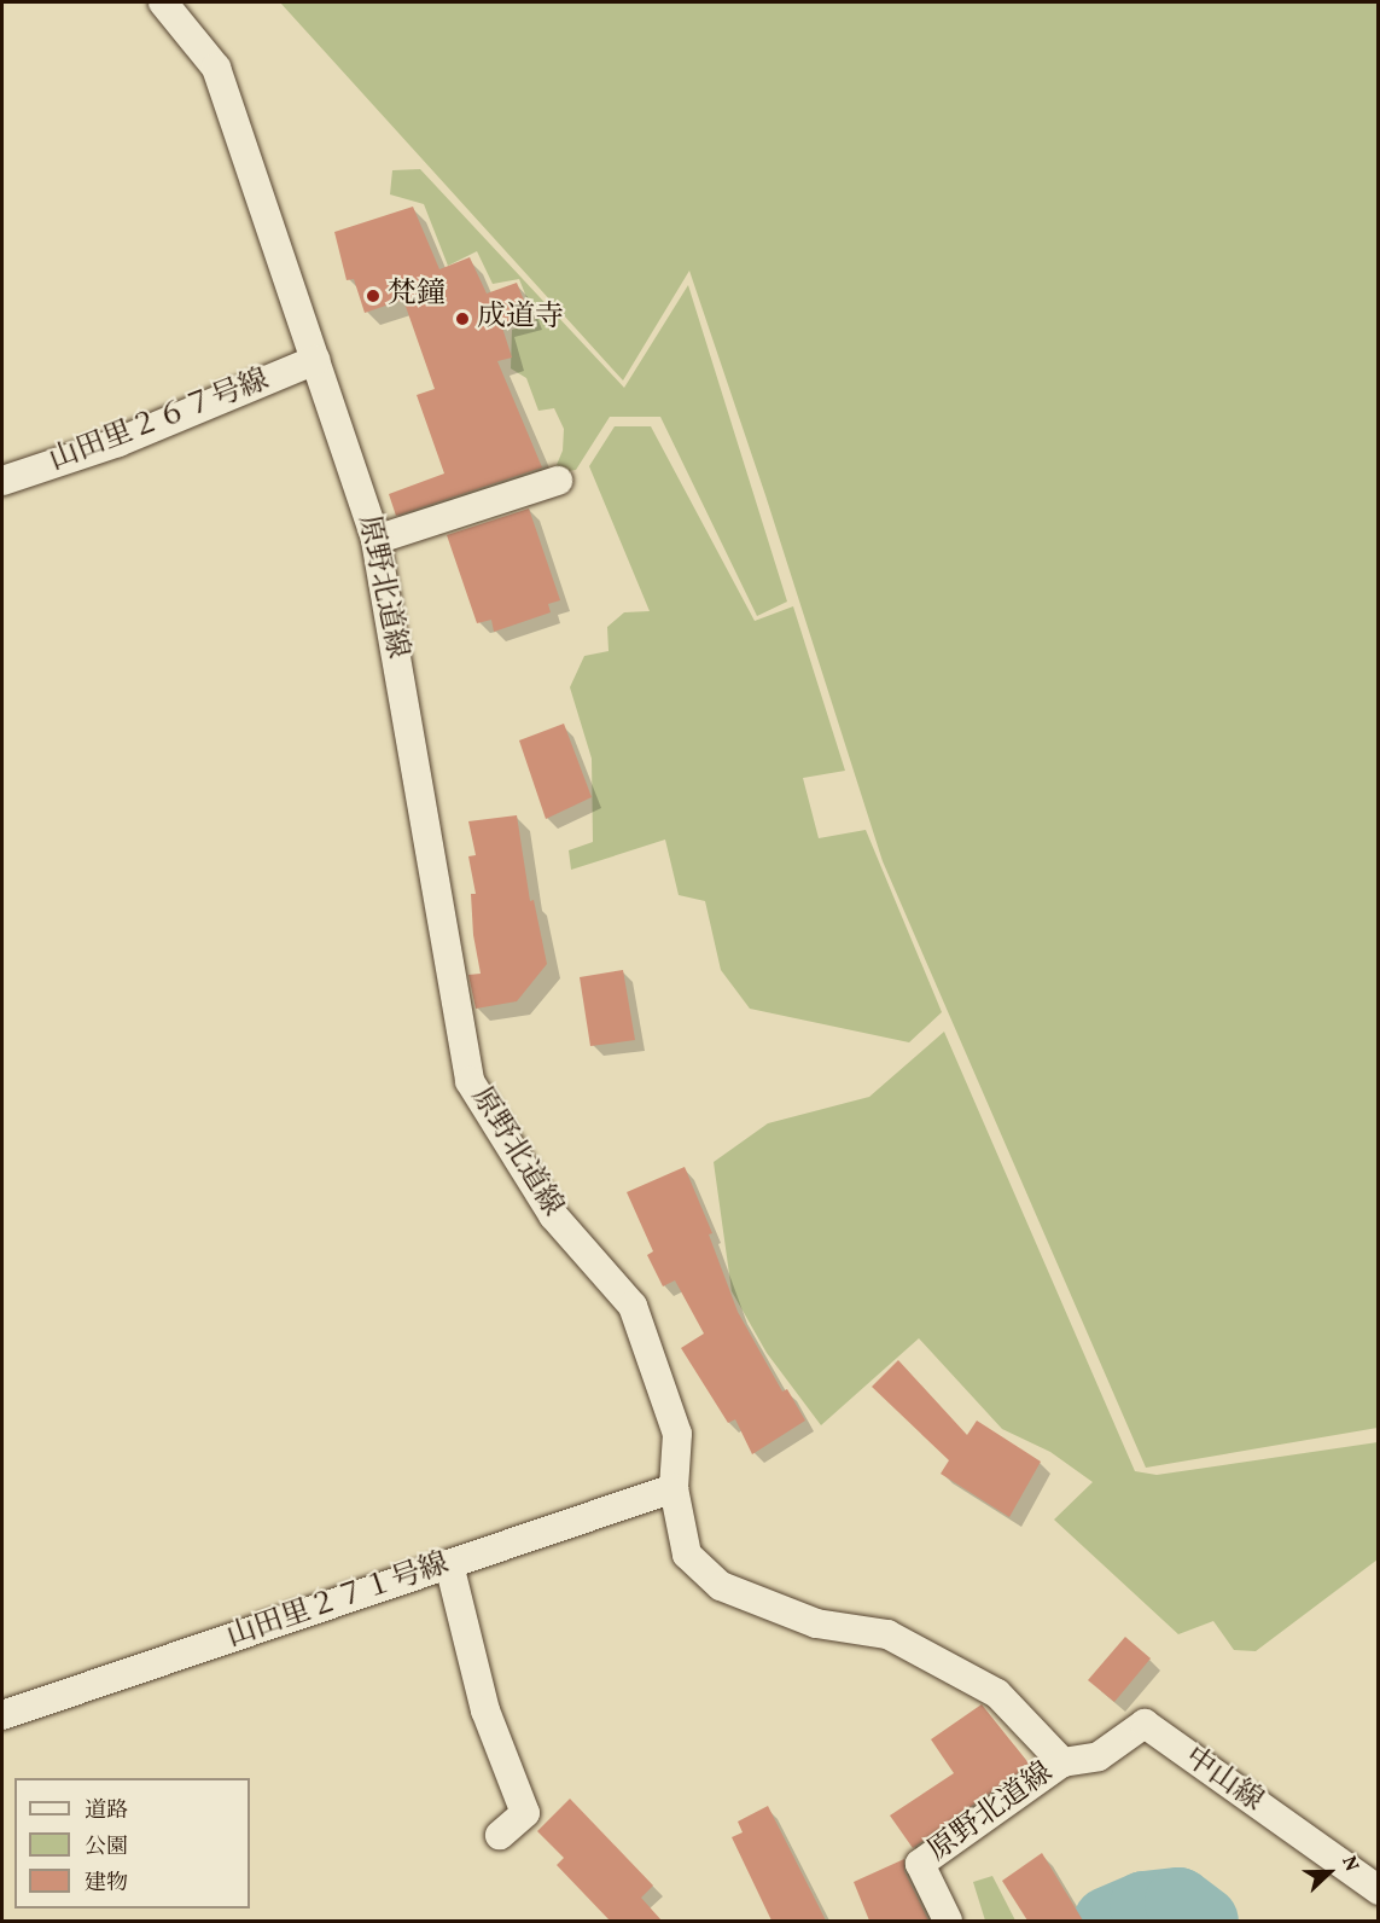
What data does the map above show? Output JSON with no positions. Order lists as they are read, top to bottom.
{
  "streets": {
    "street": [
      "山田里２６７号線",
      "原野北道線",
      "山田里２７１号線",
      "中山線"
    ]
  },
  "crossings": [
    ["山田里２６７号線", "原野北道線"],
    ["原野北道線", "山田里２７１号線"],
    ["原野北道線", "中山線"]
  ],
  "places": ["梵鐘", "成道寺"],
  "legend": ["道路", "公園", "建物"],
  "north": "right"
}
